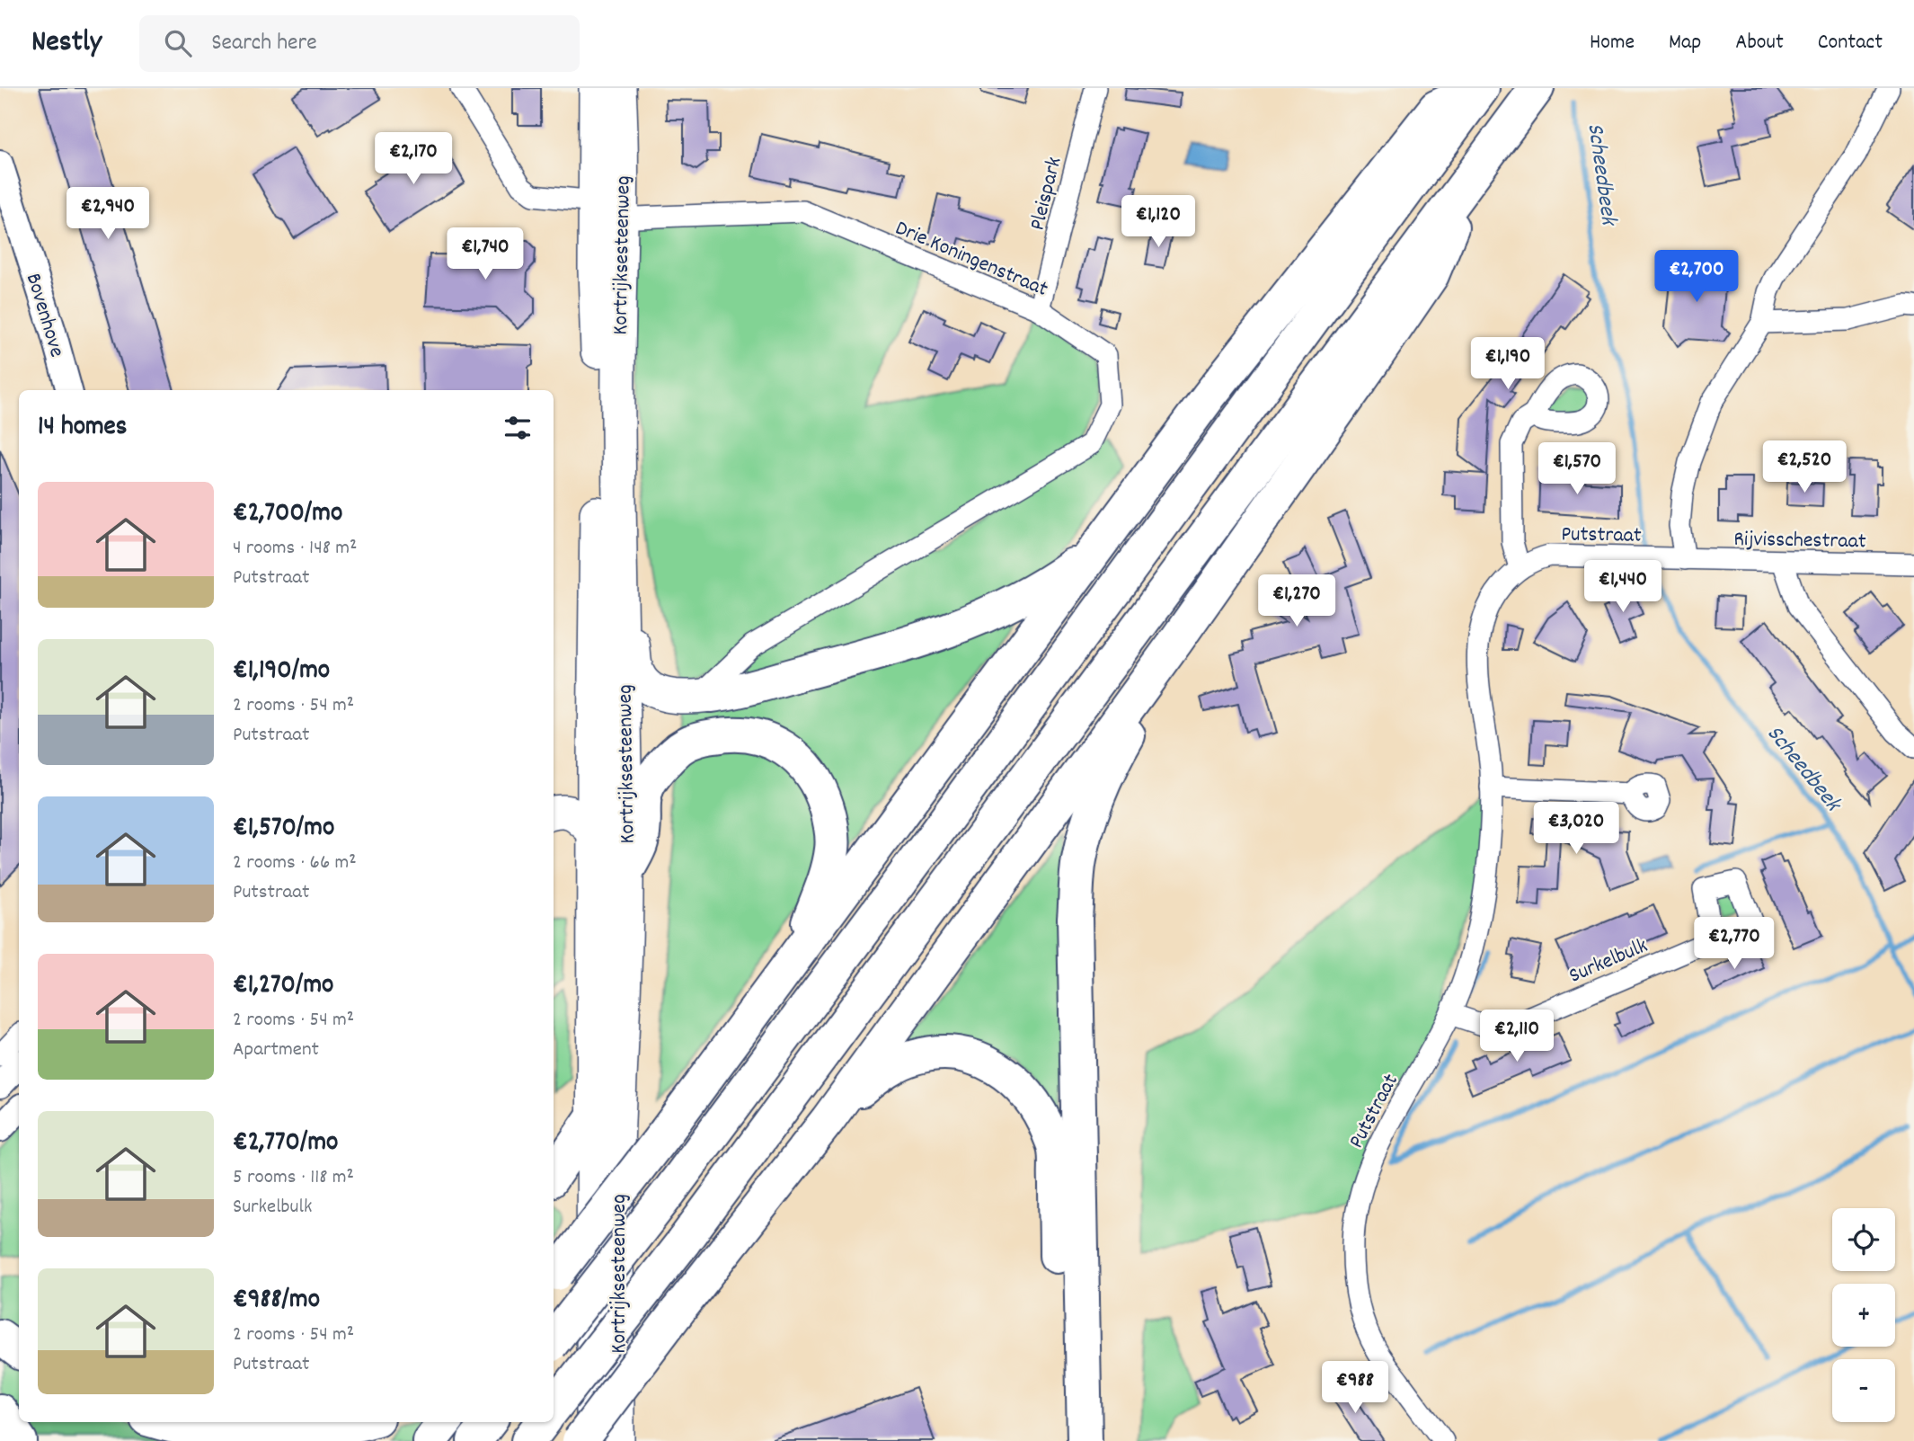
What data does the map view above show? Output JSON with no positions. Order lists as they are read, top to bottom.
{
  "streets": {
    "main road": ["Kortrijksesteenweg"],
    "street": [
      "Pleispark",
      "Drie Koningenstraat",
      "Bovenhove",
      "Putstraat",
      "Rijvisschestraat",
      "Surkelbulk"
    ]
  },
  "crossings": [
    ["Pleispark", "Drie Koningenstraat"],
    ["Kortrijksesteenweg", "Drie Koningenstraat"],
    ["Putstraat", "Rijvisschestraat"],
    ["Putstraat", "Surkelbulk"]
  ],
  "water": ["Scheedbeek"],
  "page": {
    "header": "Nestly",
    "search": "Search here",
    "nav": [
      "Home",
      "Map",
      "About",
      "Contact"
    ],
    "price": [
      "€2,170",
      "€2,940",
      "€1,120",
      "€1,740",
      "€2,700",
      "€1,190",
      "€2,520",
      "€1,570",
      "€1,440",
      "€1,270",
      "€3,020",
      "€2,770",
      "€2,110",
      "€988"
    ],
    "heading": "14 homes",
    "list": [
      {
        "name": "€2,700/mo",
        "note": "4 rooms · 148 m² · Putstraat"
      },
      {
        "name": "€1,190/mo",
        "note": "2 rooms · 54 m² · Putstraat"
      },
      {
        "name": "€1,570/mo",
        "note": "2 rooms · 66 m² · Putstraat"
      },
      {
        "name": "€1,270/mo",
        "note": "2 rooms · 54 m² · Apartment"
      },
      {
        "name": "€2,770/mo",
        "note": "5 rooms · 118 m² · Surkelbulk"
      },
      {
        "name": "€988/mo",
        "note": "2 rooms · 54 m² · Putstraat"
      }
    ],
    "map_buttons": ["+", "−"]
  }
}
